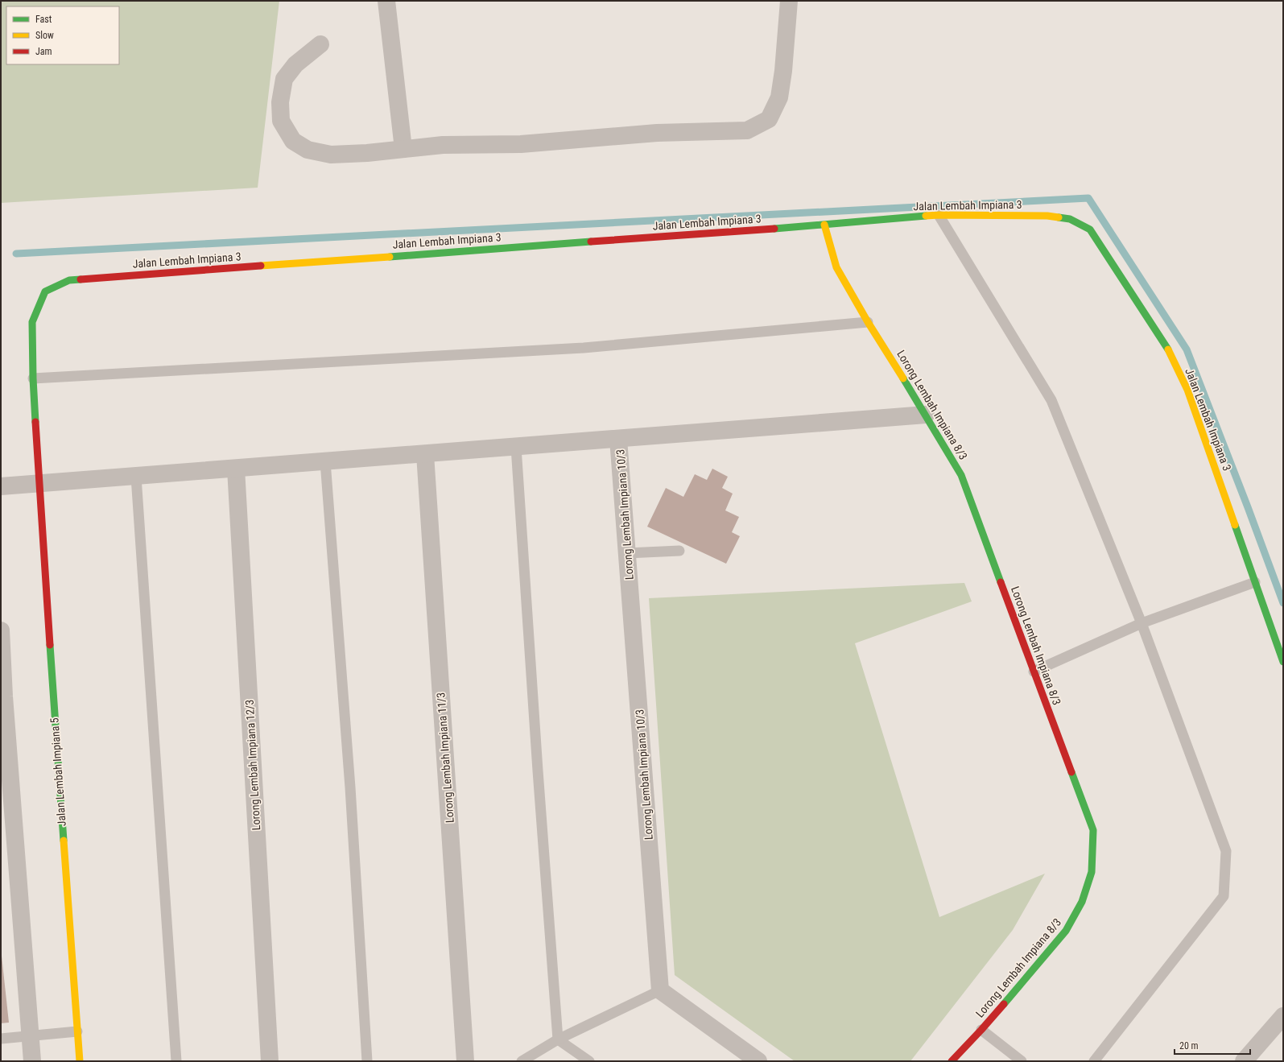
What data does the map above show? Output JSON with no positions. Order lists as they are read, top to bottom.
{
  "streets": {
    "street": [
      "Jalan Lembah Impiana 3",
      "Lorong Lembah Impiana 8/3",
      "Lorong Lembah Impiana 10/3",
      "Lorong Lembah Impiana 11/3",
      "Lorong Lembah Impiana 12/3",
      "Jalan Lembah Impiana 5"
    ]
  },
  "crossings": [
    ["Jalan Lembah Impiana 3", "Lorong Lembah Impiana 8/3"],
    ["Jalan Lembah Impiana 3", "Jalan Lembah Impiana 5"]
  ],
  "legend": ["Fast", "Slow", "Jam"],
  "scale_bar": "20 m"
}
